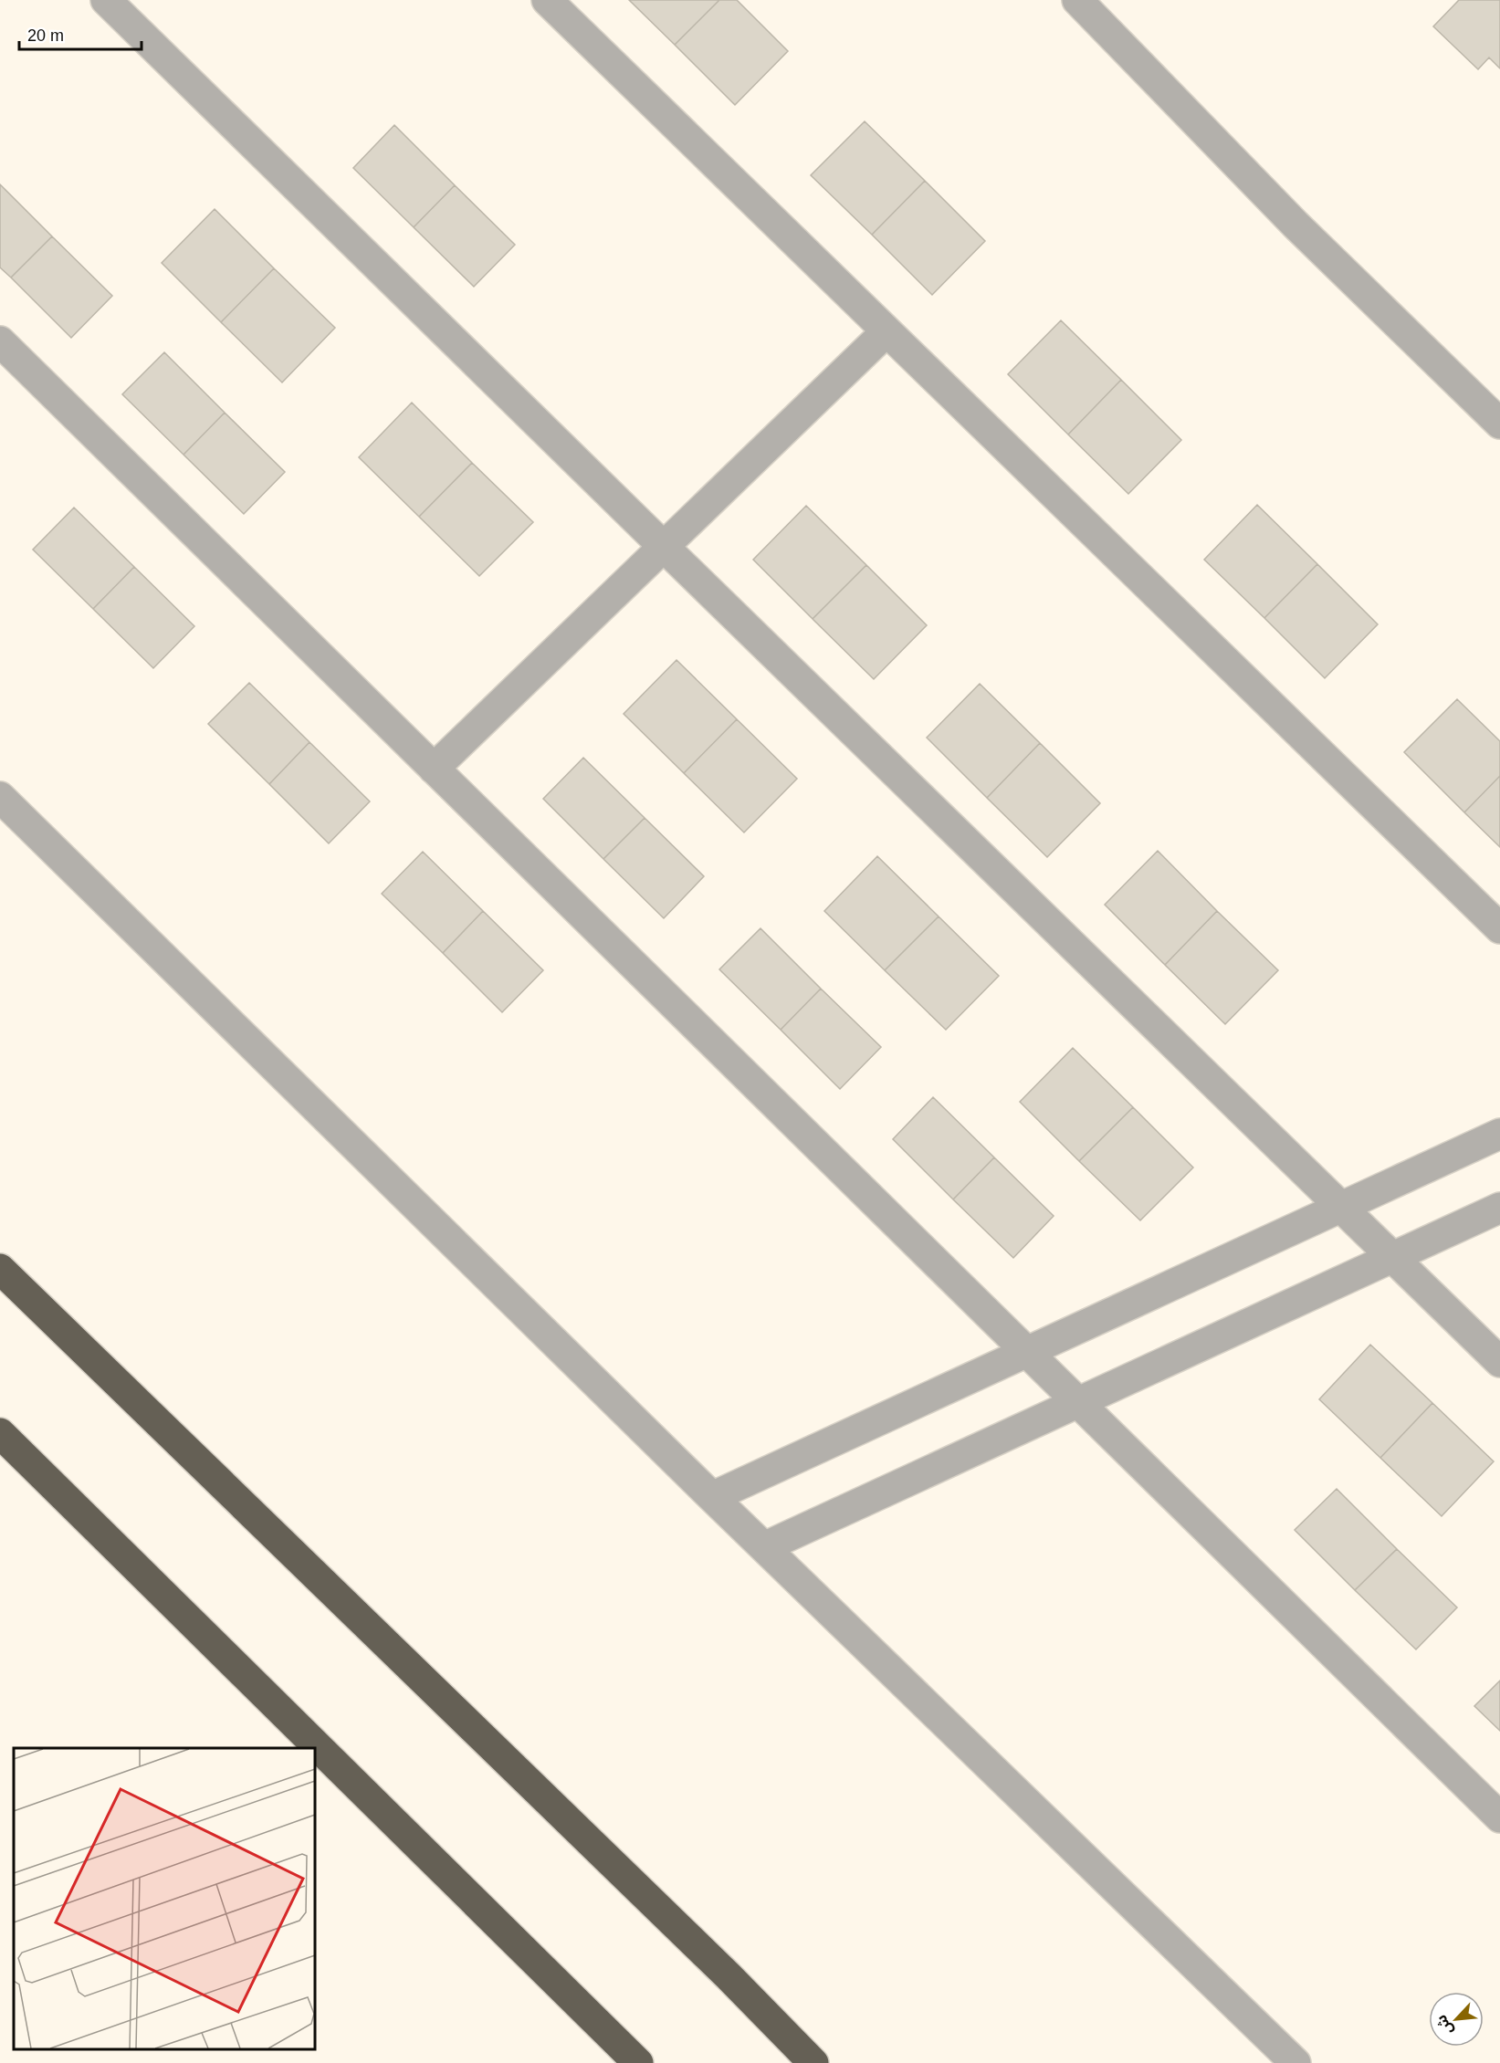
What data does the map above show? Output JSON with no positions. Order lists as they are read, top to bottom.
{
  "scale_bar": "20 m",
  "north": "bottom left"
}
